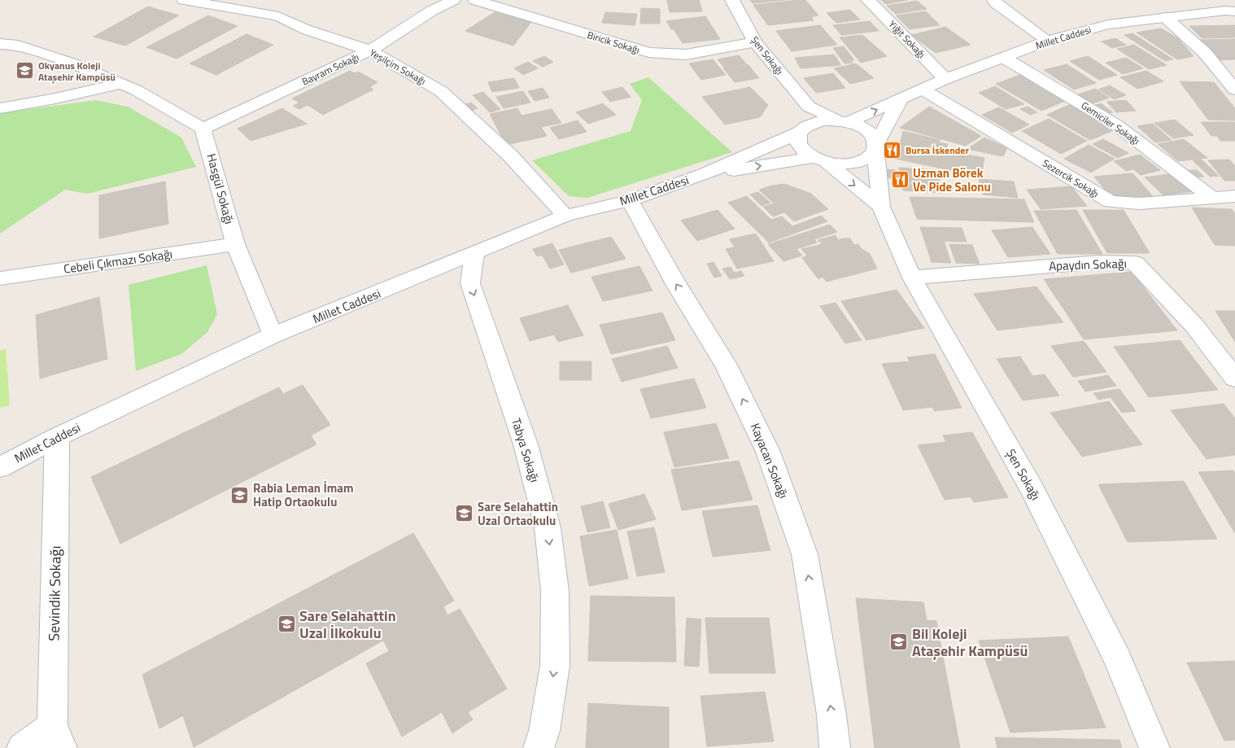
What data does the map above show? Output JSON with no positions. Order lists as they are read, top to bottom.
{
  "streets": {
    "street": [
      "Millet Caddesi",
      "Yiğit Sokağı",
      "Biricik Sokağı",
      "Şen Sokağı",
      "Yeşilçim Sokağı",
      "Bayram Sokağı",
      "Gemiciler Sokağı",
      "Sezercik Sokağı",
      "Hasgül Sokağı",
      "Cebeli Çıkmazı Sokağı",
      "Apaydın Sokağı",
      "Tabya Sokağı",
      "Kayacan Sokağı",
      "Sevindik Sokağı"
    ]
  },
  "crossings": [
    ["Millet Caddesi", "Yiğit Sokağı"],
    ["Millet Caddesi", "Şen Sokağı"],
    ["Millet Caddesi", "Yeşilçim Sokağı"],
    ["Millet Caddesi", "Gemiciler Sokağı"],
    ["Millet Caddesi", "Sezercik Sokağı"],
    ["Millet Caddesi", "Hasgül Sokağı"],
    ["Millet Caddesi", "Tabya Sokağı"],
    ["Millet Caddesi", "Kayacan Sokağı"],
    ["Millet Caddesi", "Sevindik Sokağı"],
    ["Biricik Sokağı", "Şen Sokağı"],
    ["Şen Sokağı", "Apaydın Sokağı"],
    ["Yeşilçim Sokağı", "Bayram Sokağı"],
    ["Bayram Sokağı", "Hasgül Sokağı"],
    ["Gemiciler Sokağı", "Sezercik Sokağı"],
    ["Hasgül Sokağı", "Cebeli Çıkmazı Sokağı"]
  ],
  "one_way": ["Tabya Sokağı", "Kayacan Sokağı"],
  "places": {
    "school or university": [
      "Okyanus Koleji Ataşehir Kampüsü",
      "Rabia Leman İmam Hatip Ortaokulu",
      "Sare Selahattin Uzal Ortaokulu",
      "Sare Selahattin Uzal İlkokulu",
      "Bil Koleji Ataşehir Kampüsü"
    ],
    "restaurant": ["Bursa İskender", "Uzman Börek Ve Pide Salonu"]
  }
}
